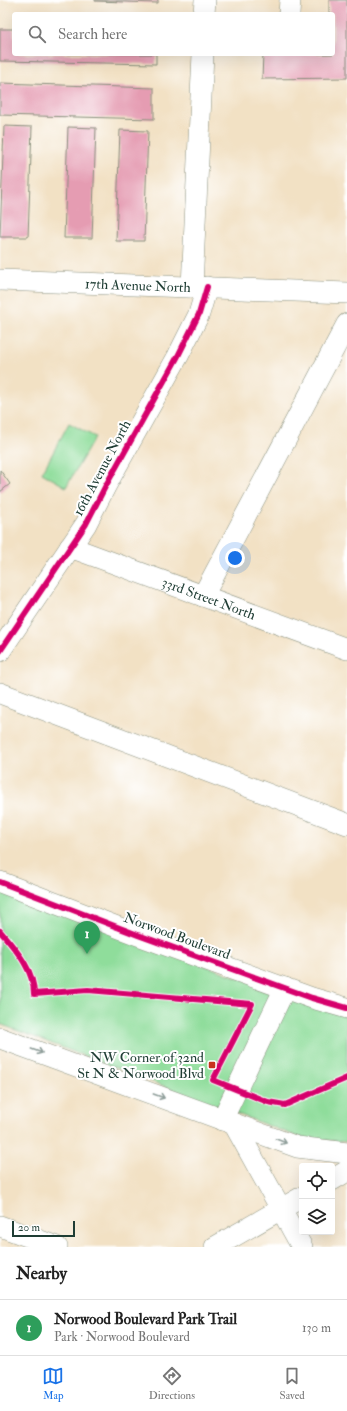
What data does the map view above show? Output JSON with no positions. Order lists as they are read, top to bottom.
{
  "streets": {
    "street": [
      "17th Avenue North",
      "16th Avenue North",
      "33rd Street North",
      "Norwood Boulevard"
    ]
  },
  "crossings": [
    ["17th Avenue North", "16th Avenue North"],
    ["16th Avenue North", "33rd Street North"]
  ],
  "places": {
    "transit": ["NW Corner of 32nd St N & Norwood Blvd"]
  },
  "scale_bar": "20 m",
  "page": {
    "search": "Search here",
    "pins": "1",
    "scale": "20 m",
    "heading": "Nearby",
    "list": [
      {
        "mark": "1",
        "name": "Norwood Boulevard Park Trail",
        "note": "Park · Norwood Boulevard",
        "value": "130 m"
      }
    ],
    "nav": ["Map", "Directions", "Saved"]
  }
}
